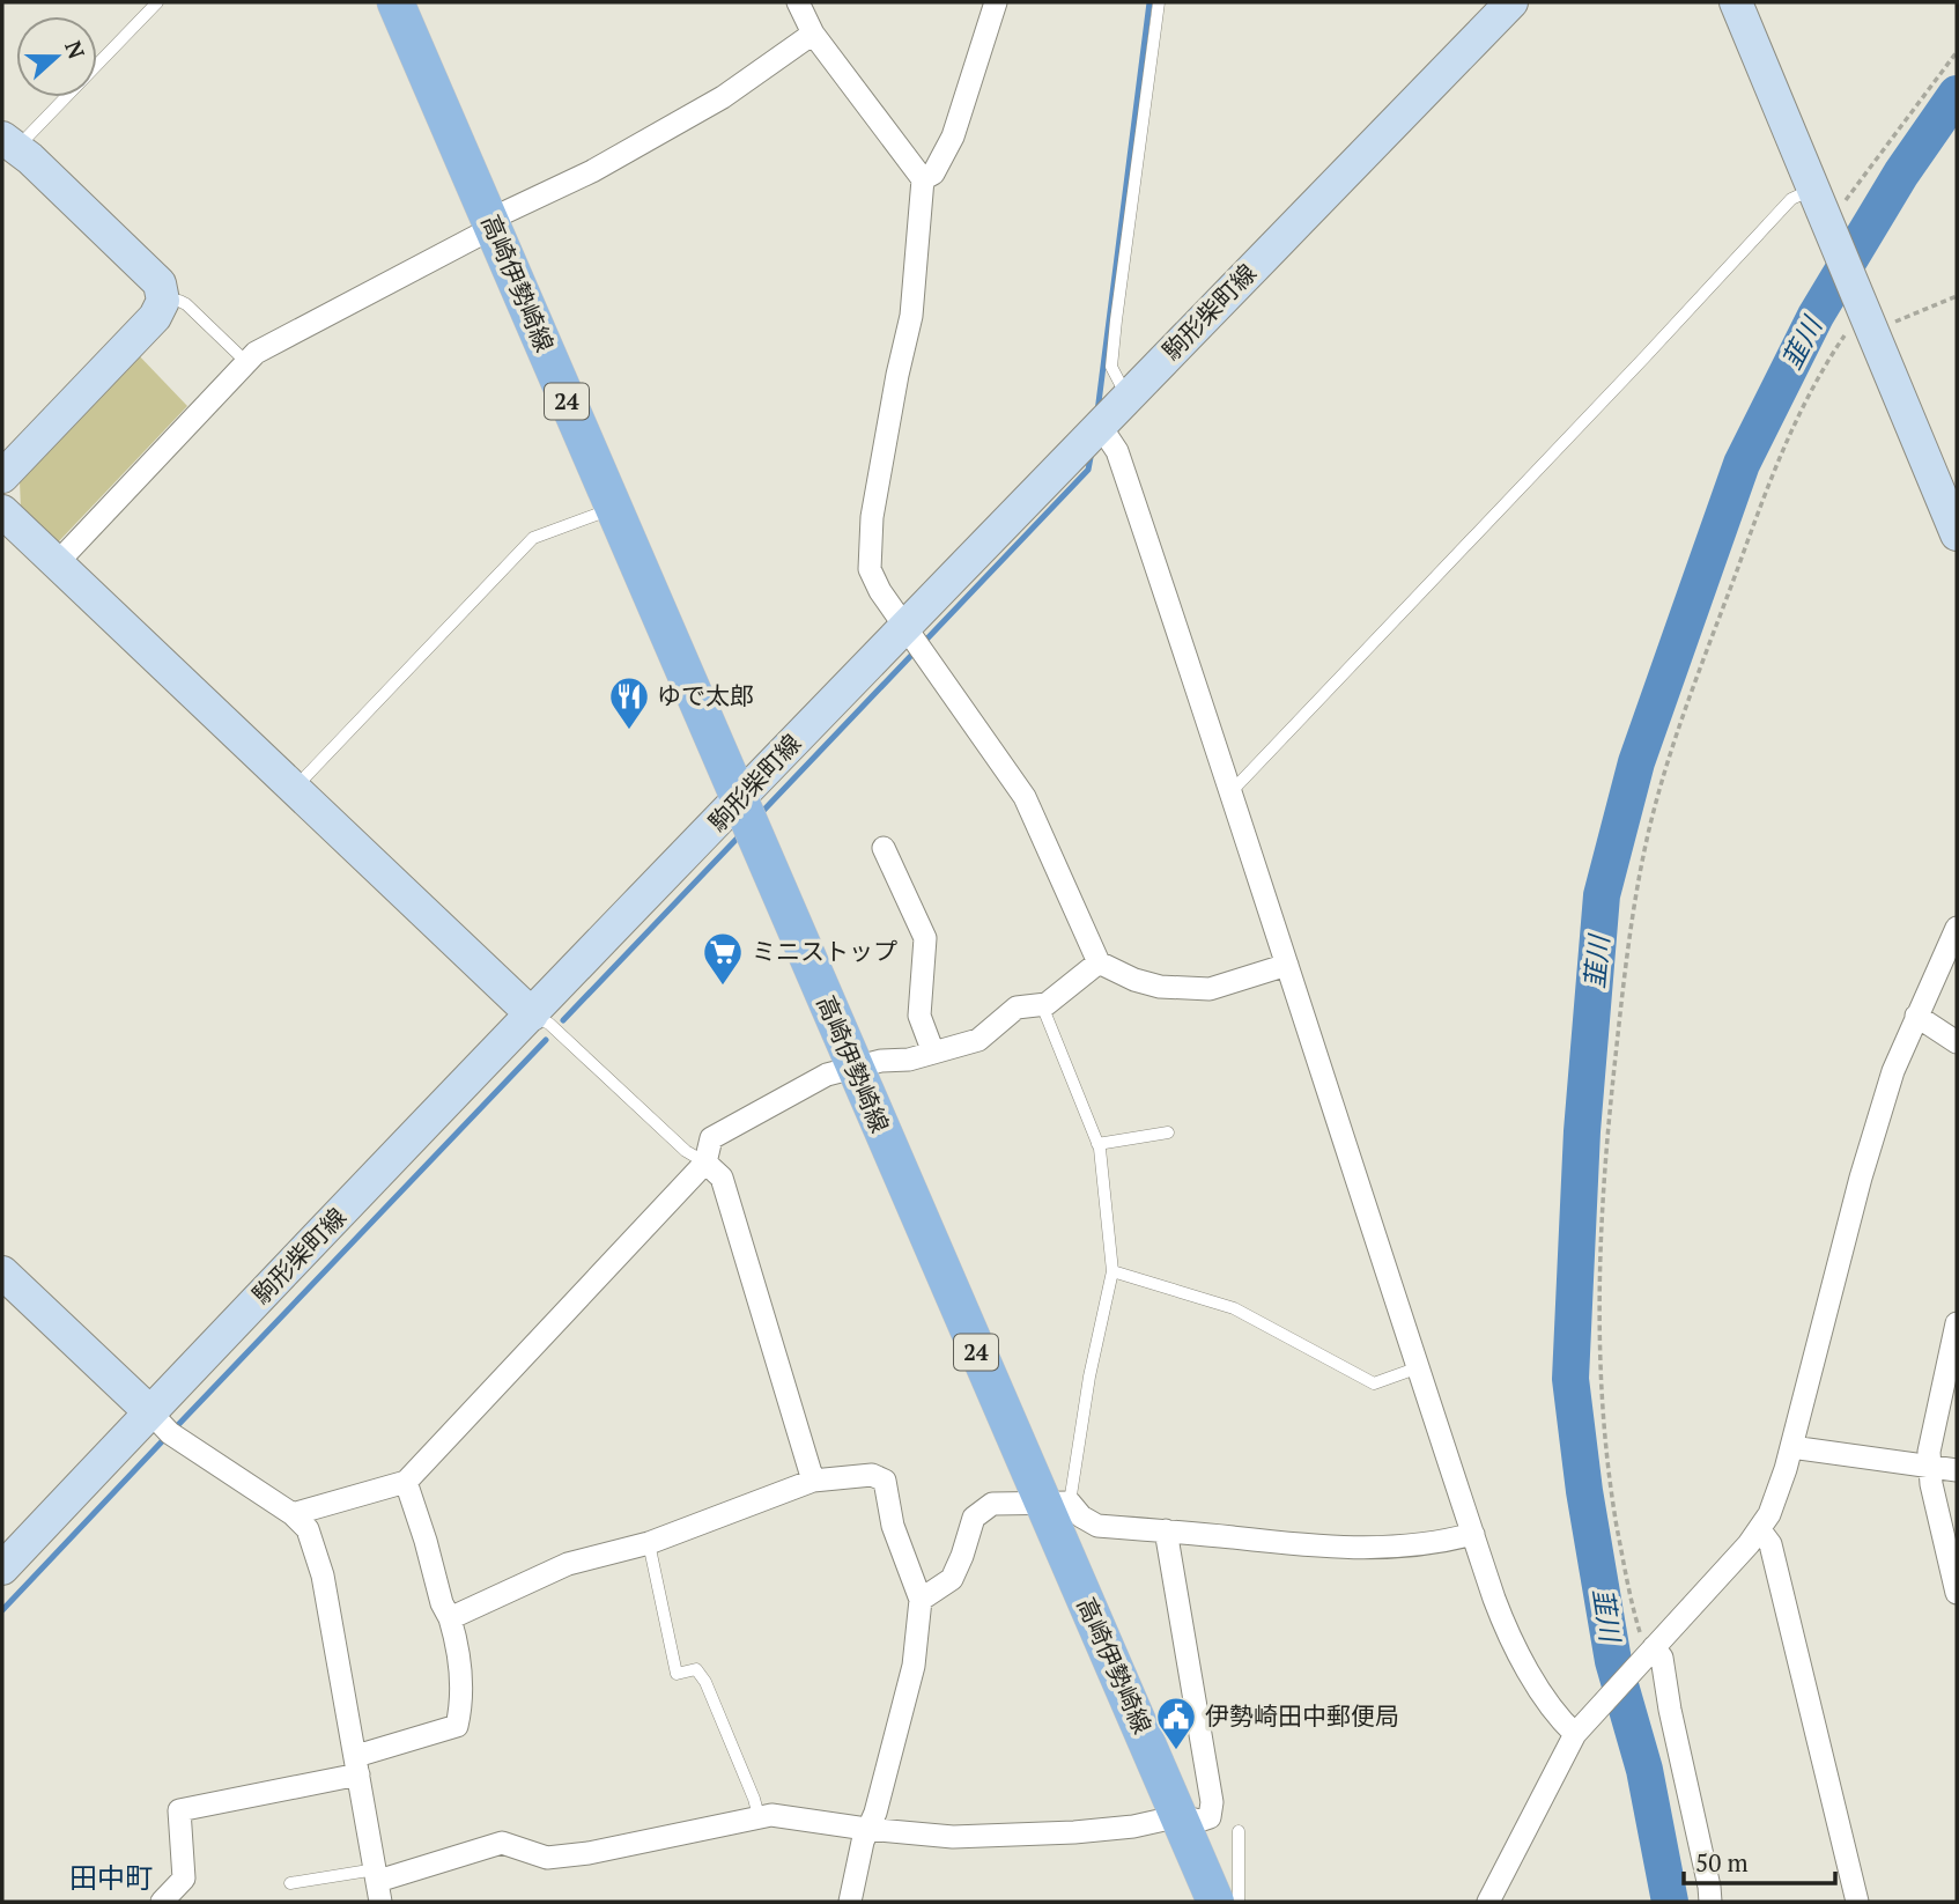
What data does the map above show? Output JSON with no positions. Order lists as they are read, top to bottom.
{
  "streets": {
    "main road": ["高崎伊勢崎線", "駒形柴町線", "24"]
  },
  "crossings": [
    ["高崎伊勢崎線", "駒形柴町線"]
  ],
  "districts": ["田中町"],
  "water": ["韮川"],
  "places": {
    "restaurant": ["ゆで太郎"],
    "supermarket": ["ミニストップ"],
    "public building": ["伊勢崎田中郵便局"]
  },
  "scale_bar": "50 m",
  "north": "right"
}
